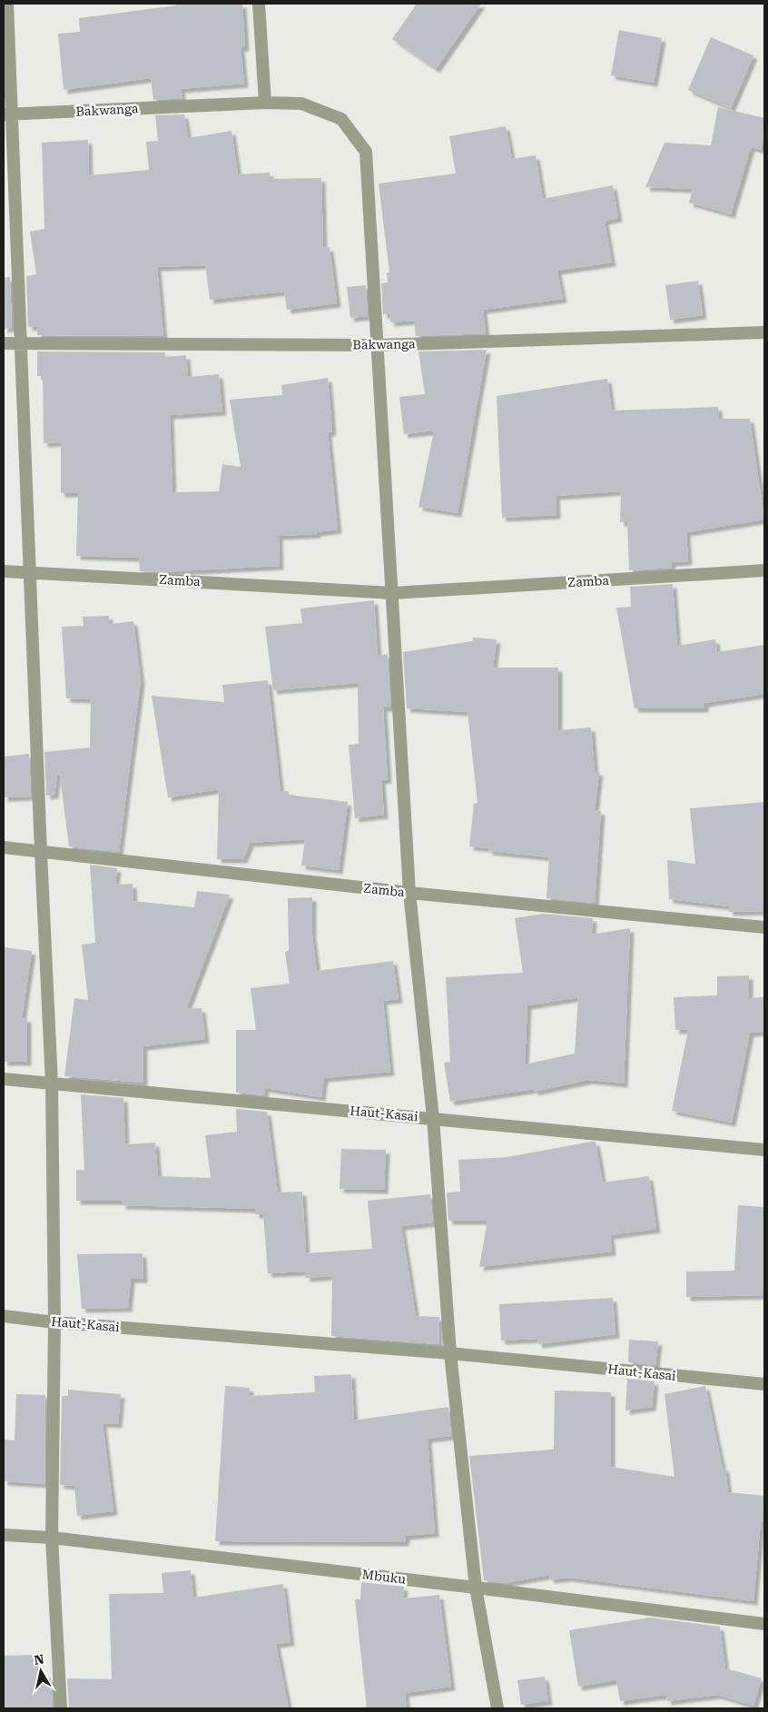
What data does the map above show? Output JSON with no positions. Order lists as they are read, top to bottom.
{
  "streets": {
    "street": [
      "Bakwanga",
      "Zamba",
      "Haut-Kasai",
      "Mbuku"
    ]
  },
  "crossings": [
    ["Bakwanga", "Zamba"],
    ["Bakwanga", "Haut-Kasai"],
    ["Bakwanga", "Mbuku"]
  ],
  "north": "top"
}
